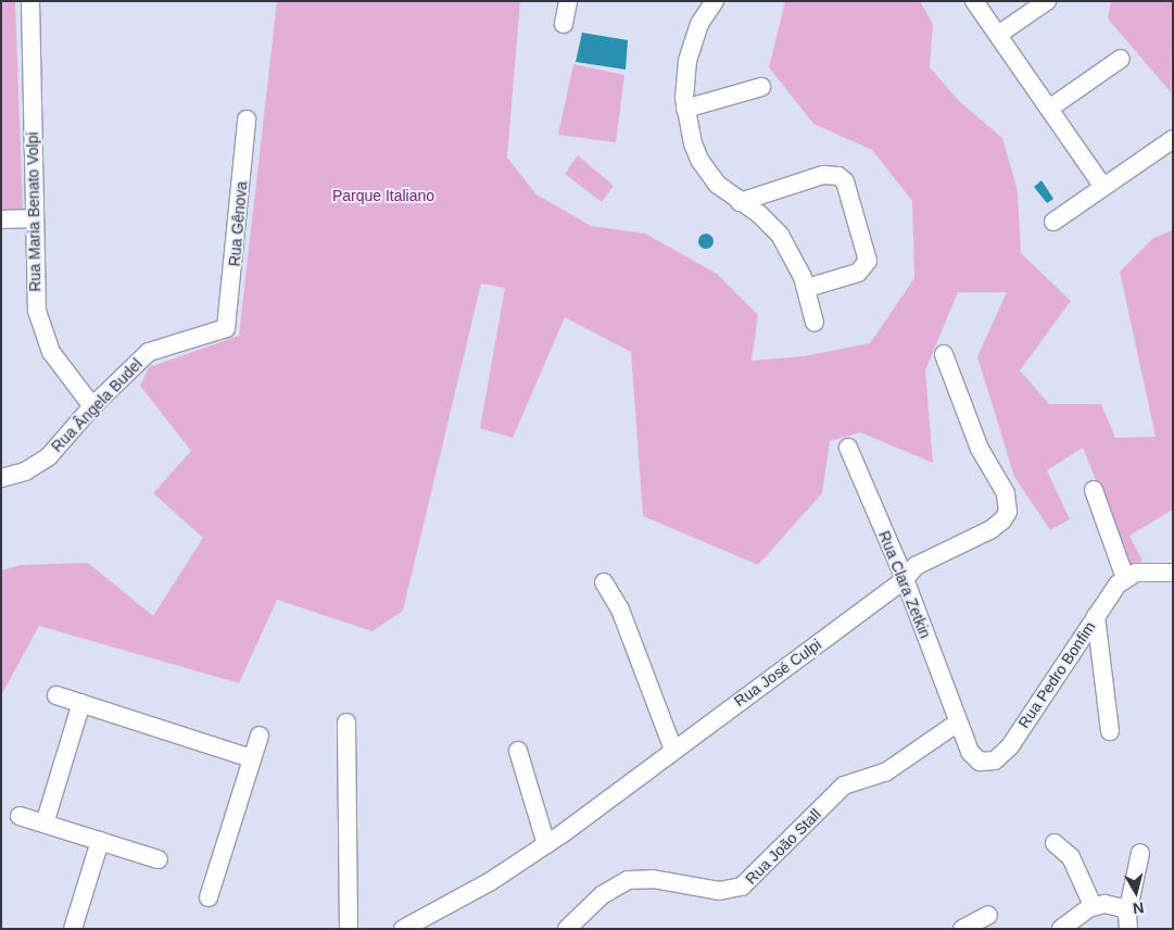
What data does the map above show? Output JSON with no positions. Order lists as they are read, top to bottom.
{
  "streets": {
    "street": [
      "Rua Maria Benato Volpi",
      "Rua Gênova",
      "Rua Ângela Budel",
      "Rua Clara Zetkin",
      "Rua José Culpi",
      "Rua Pedro Bonfim",
      "Rua João Stall"
    ]
  },
  "crossings": [
    ["Rua Maria Benato Volpi", "Rua Ângela Budel"],
    ["Rua Gênova", "Rua Ângela Budel"],
    ["Rua Clara Zetkin", "Rua José Culpi"],
    ["Rua Clara Zetkin", "Rua Pedro Bonfim"],
    ["Rua Clara Zetkin", "Rua João Stall"],
    ["Rua Pedro Bonfim", "Rua João Stall"]
  ],
  "parks": ["Parque Italiano"],
  "north": "bottom"
}
